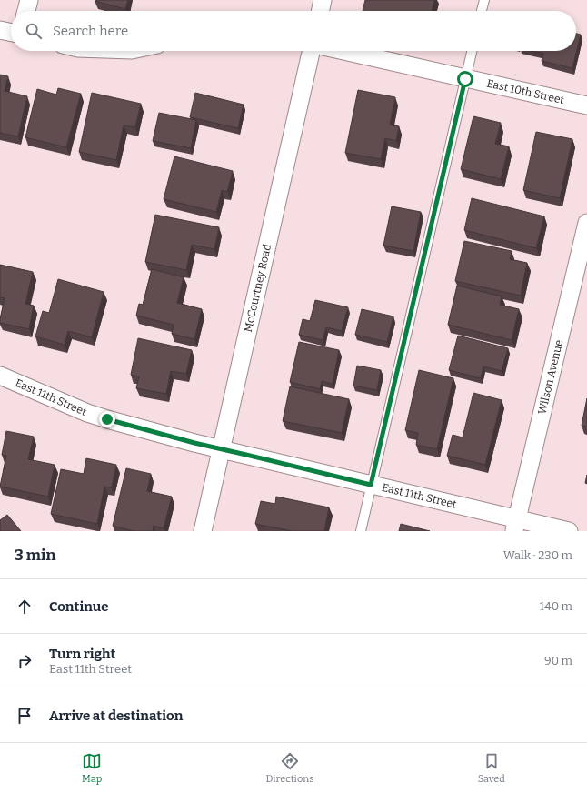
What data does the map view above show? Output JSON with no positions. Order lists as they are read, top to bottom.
{
  "streets": {
    "street": [
      "East 10th Street",
      "McCourtney Road",
      "Wilson Avenue",
      "East 11th Street"
    ]
  },
  "crossings": [
    ["McCourtney Road", "East 11th Street"],
    ["Wilson Avenue", "East 11th Street"]
  ],
  "page": {
    "search": "Search here",
    "heading": ["3 min", "Walk · 230 m"],
    "list": [
      ["Continue", "140 m"],
      ["Turn right", "East 11th Street", "90 m"],
      "Arrive at destination"
    ],
    "nav": ["Map", "Directions", "Saved"]
  }
}
